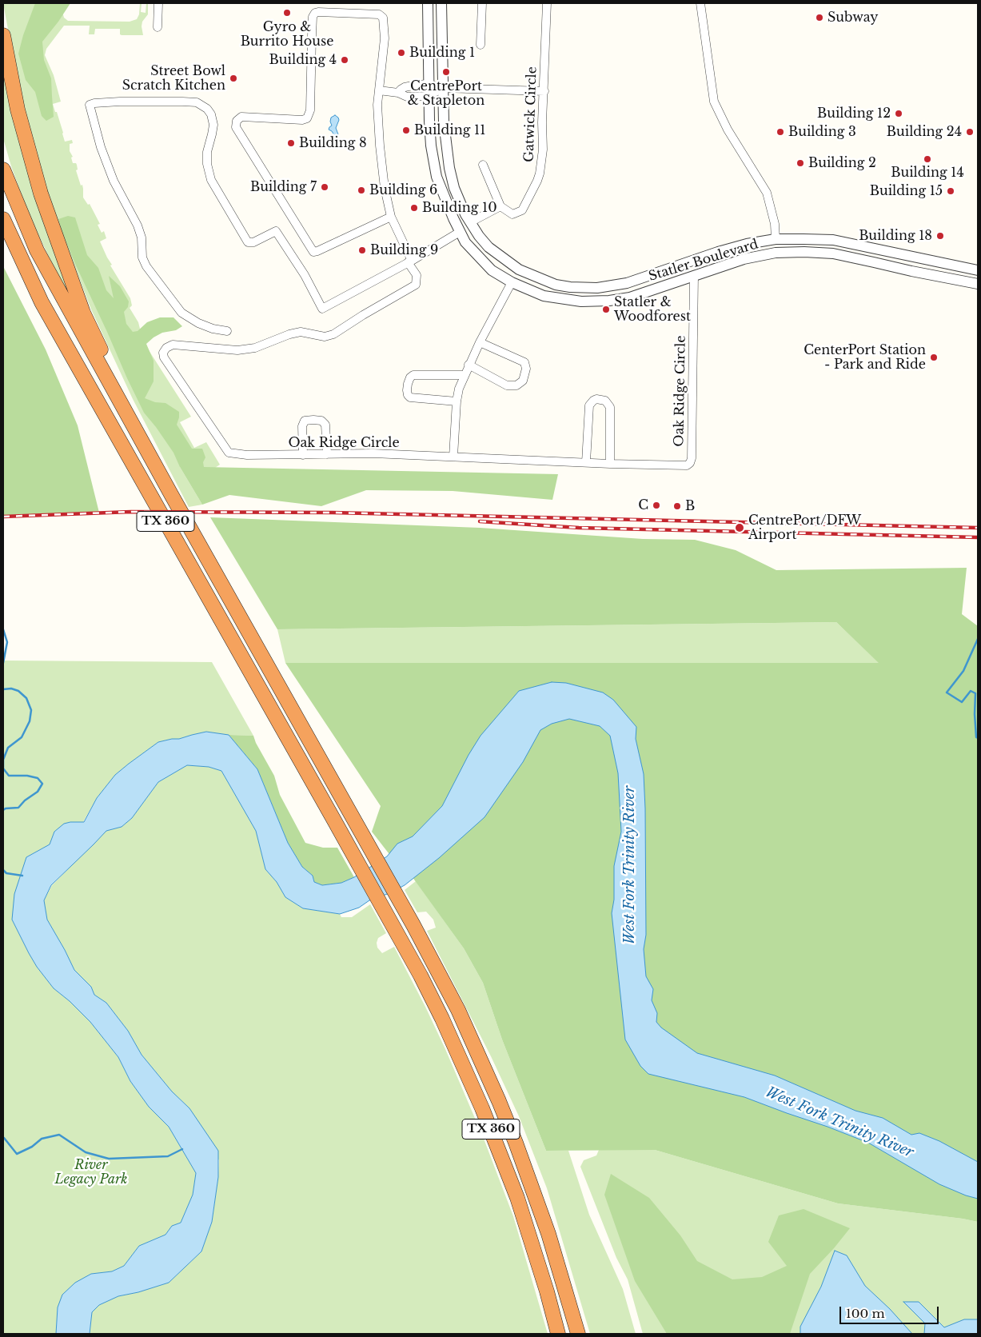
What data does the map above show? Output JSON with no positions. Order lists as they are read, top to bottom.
{
  "streets": {
    "highway": ["TX 360"],
    "street": ["Gatwick Circle", "Statler Boulevard", "Oak Ridge Circle"]
  },
  "crossings": [
    ["Statler Boulevard", "Oak Ridge Circle"]
  ],
  "water": ["West Fork Trinity River"],
  "parks": ["River Legacy Park"],
  "places": [
    "Gyro & Burrito House",
    "Subway",
    "Building 1",
    "Building 4",
    "CentrePort & Stapleton",
    "Street Bowl Scratch Kitchen",
    "Building 12",
    "Building 11",
    "Building 3",
    "Building 24",
    "Building 8",
    "Building 14",
    "Building 2",
    "Building 7",
    "Building 6",
    "Building 15",
    "Building 10",
    "Building 18",
    "Building 9",
    "Statler & Woodforest",
    "CenterPort Station - Park and Ride",
    "C",
    "B",
    "CentrePort/DFW Airport"
  ],
  "scale_bar": "100 m"
}
